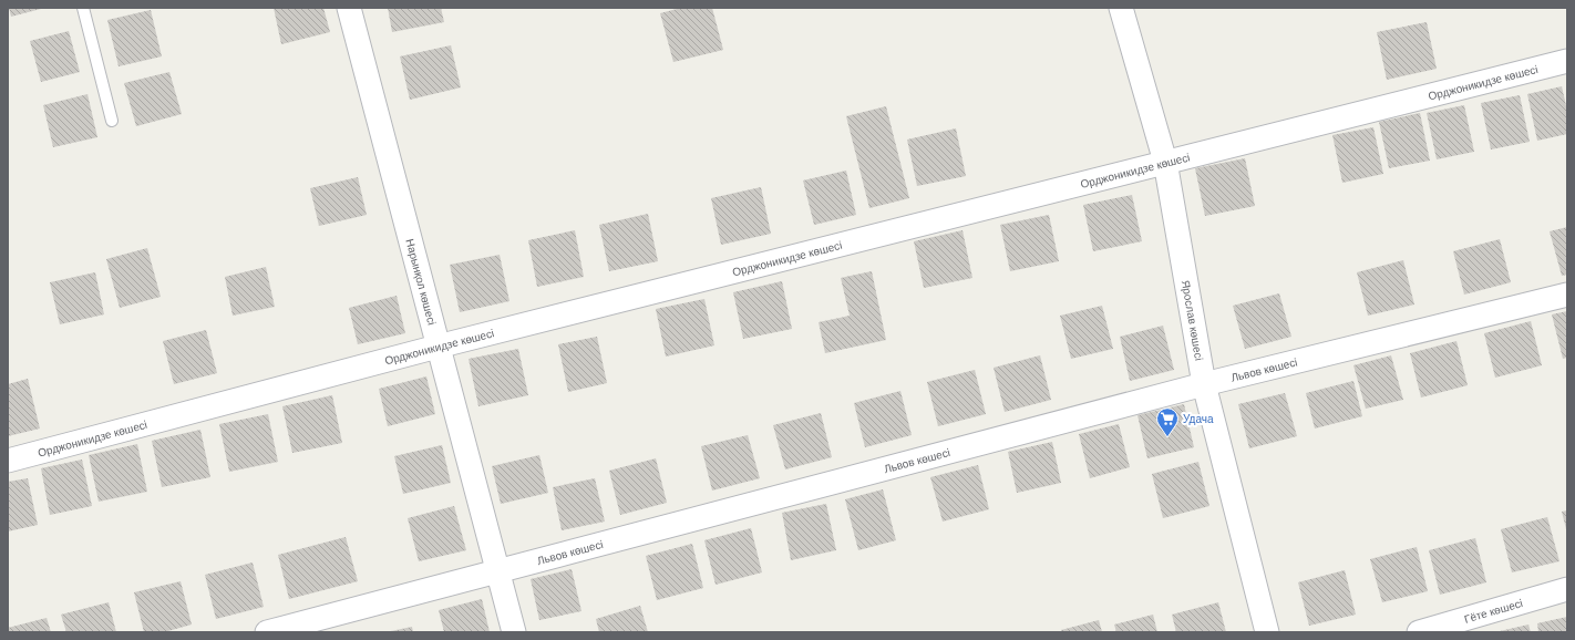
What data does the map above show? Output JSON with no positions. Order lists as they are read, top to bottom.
{
  "streets": {
    "street": [
      "Орджоникидзе көшесі",
      "Нарынқол көшесі",
      "Ярослав көшесі",
      "Львов көшесі",
      "Гёте көшесі"
    ]
  },
  "crossings": [
    ["Орджоникидзе көшесі", "Нарынқол көшесі"],
    ["Орджоникидзе көшесі", "Ярослав көшесі"],
    ["Нарынқол көшесі", "Львов көшесі"],
    ["Ярослав көшесі", "Львов көшесі"]
  ],
  "places": {
    "supermarket": ["Удача"]
  }
}
